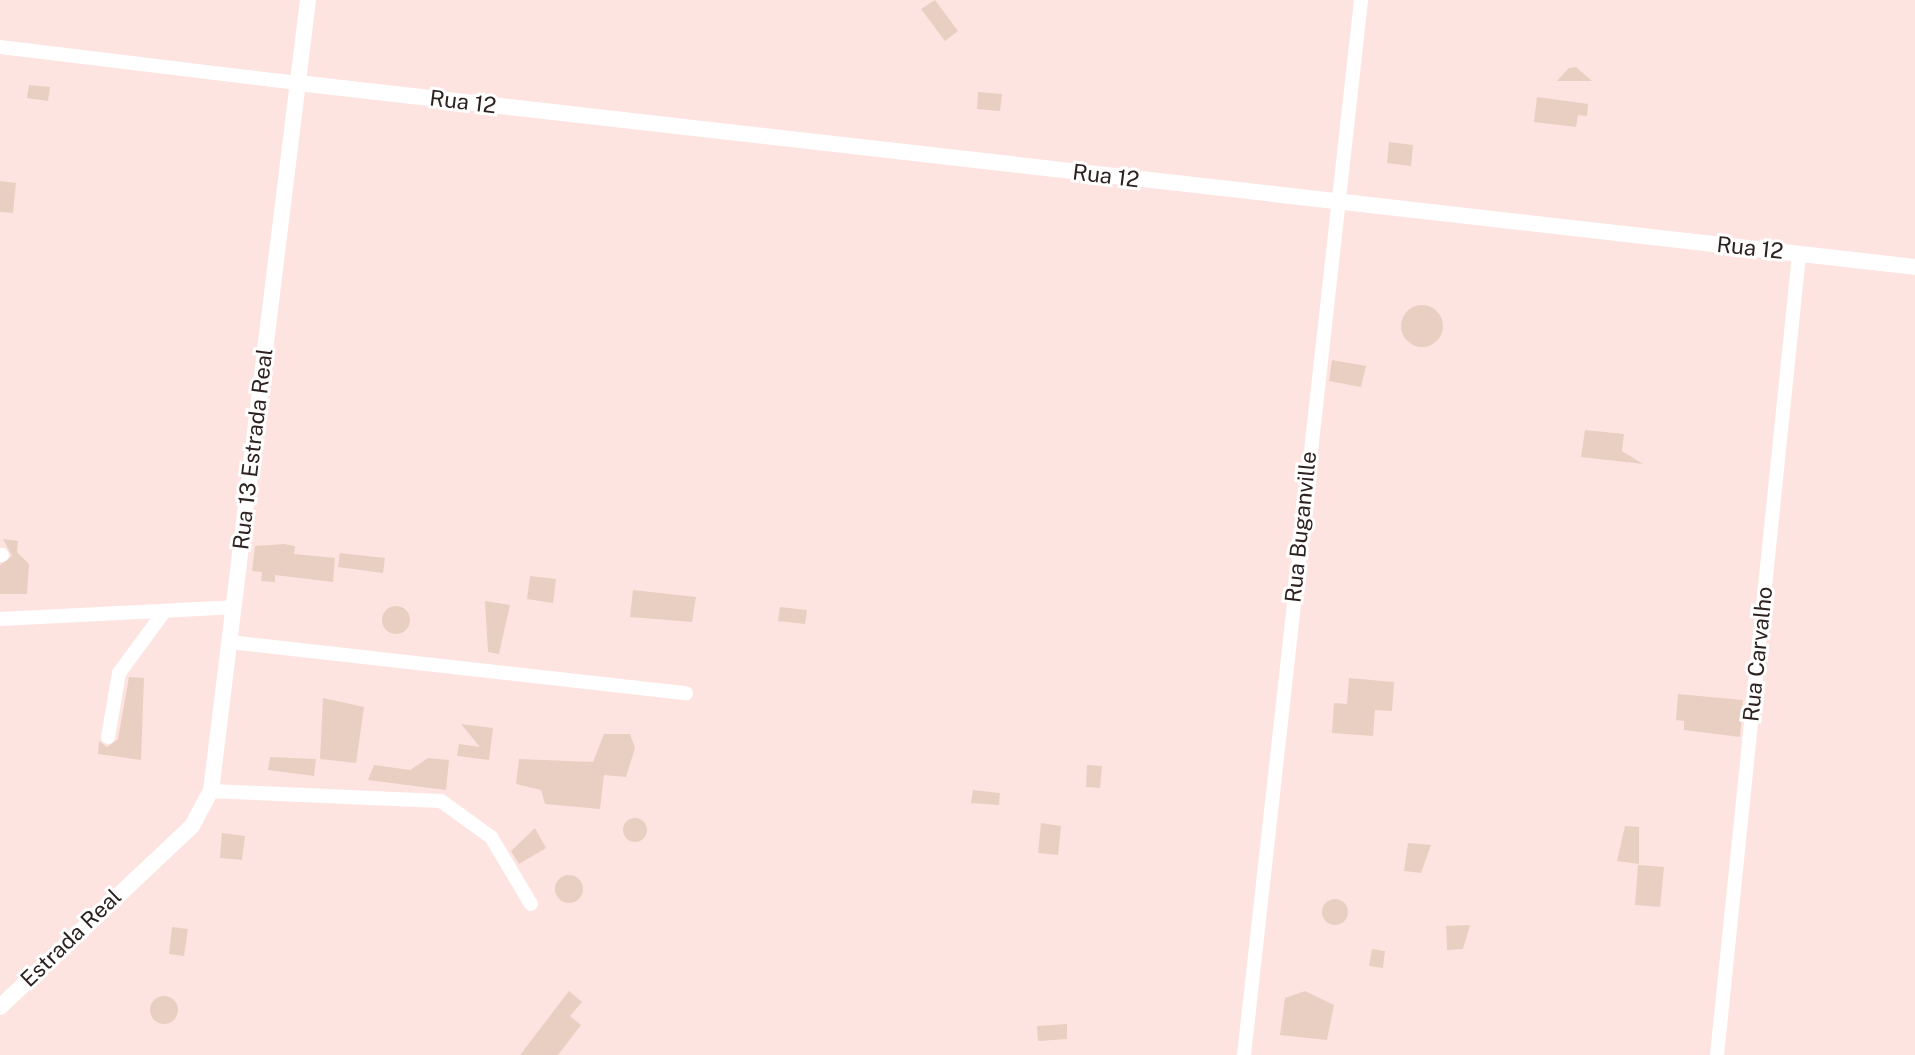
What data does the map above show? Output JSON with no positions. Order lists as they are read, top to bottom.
{
  "streets": {
    "street": [
      "Rua 12",
      "Rua 13 Estrada Real",
      "Rua Buganville",
      "Rua Carvalho",
      "Estrada Real"
    ]
  },
  "crossings": [
    ["Rua 12", "Rua 13 Estrada Real"],
    ["Rua 12", "Rua Buganville"],
    ["Rua 12", "Rua Carvalho"],
    ["Rua 13 Estrada Real", "Estrada Real"]
  ]
}
